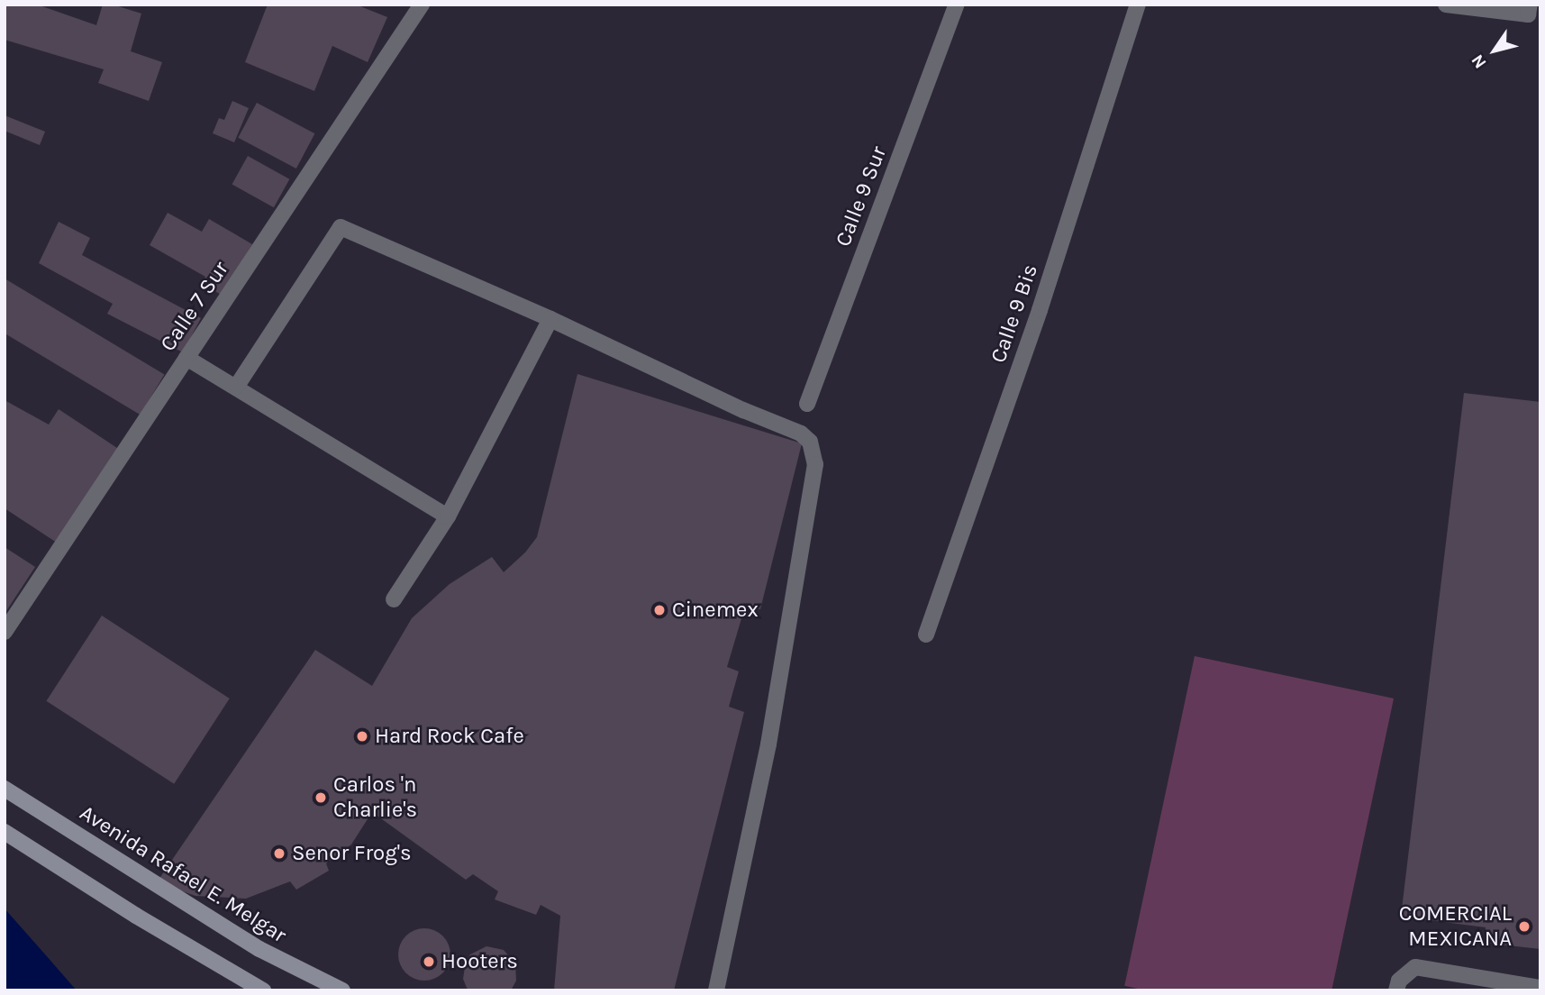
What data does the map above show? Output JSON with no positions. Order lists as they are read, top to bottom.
{
  "streets": {
    "main road": ["Avenida Rafael E. Melgar"],
    "street": ["Calle 9 Sur", "Calle 7 Sur", "Calle 9 Bis"]
  },
  "places": [
    "Cinemex",
    "Hard Rock Cafe",
    "Carlos 'n Charlie's",
    "Senor Frog's",
    "COMERCIAL MEXICANA",
    "Hooters"
  ],
  "north": "bottom left"
}
